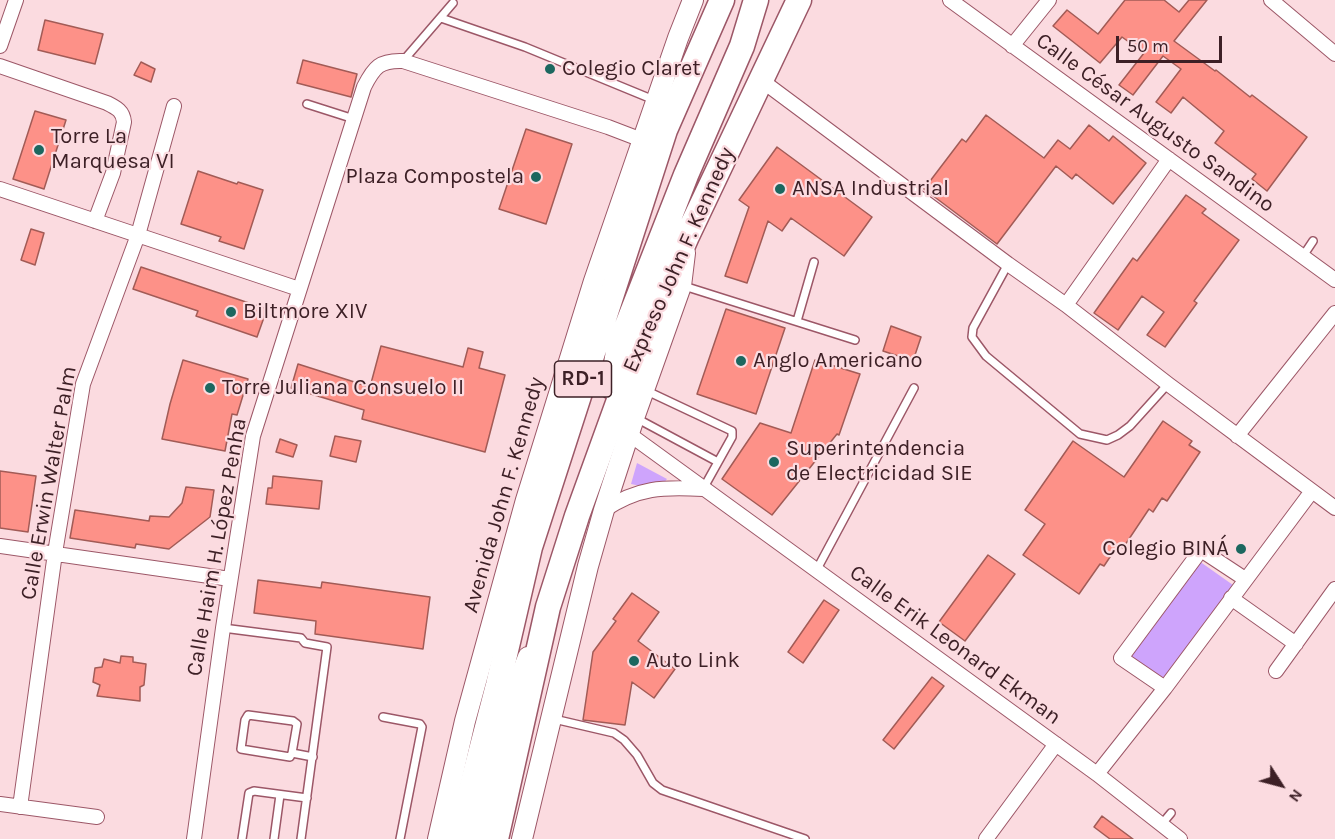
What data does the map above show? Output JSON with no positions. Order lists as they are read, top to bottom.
{
  "streets": {
    "highway": ["Expreso John F. Kennedy", "RD-1"],
    "main road": ["Avenida John F. Kennedy"],
    "street": [
      "Calle César Augusto Sandino",
      "Calle Erwin Walter Palm",
      "Calle Haim H. López Penha",
      "Calle Erik Leonard Ekman"
    ]
  },
  "crossings": [
    ["Expreso John F. Kennedy", "RD-1"],
    ["RD-1", "Calle Erik Leonard Ekman"]
  ],
  "places": [
    "Colegio Claret",
    "Torre La Marquesa VI",
    "Plaza Compostela",
    "ANSA Industrial",
    "Biltmore XIV",
    "Anglo Americano",
    "Torre Juliana Consuelo II",
    "Superintendencia de Electricidad SIE",
    "Colegio BINÁ",
    "Auto Link"
  ],
  "scale_bar": "50 m",
  "north": "bottom right"
}
